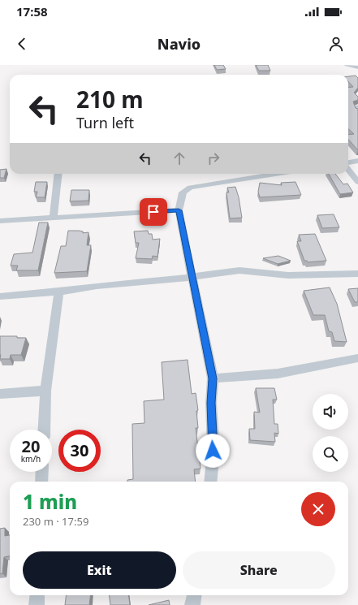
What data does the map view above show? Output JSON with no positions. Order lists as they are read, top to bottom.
{
  "page": {
    "status": "17:58",
    "header": "Navio",
    "turn": ["210 m", "Turn left"],
    "speed": "20 km/h",
    "limit": "30",
    "heading": ["1 min", "230 m · 17:59"],
    "buttons": ["Exit", "Share"]
  }
}
